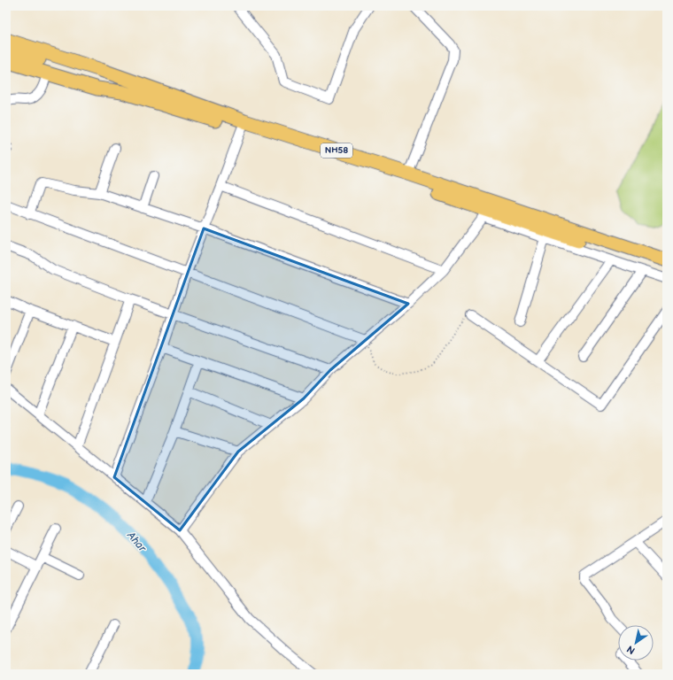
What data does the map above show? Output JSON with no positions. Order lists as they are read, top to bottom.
{
  "streets": {
    "highway": ["NH58"]
  },
  "water": ["Ahar"],
  "north": "bottom left"
}
